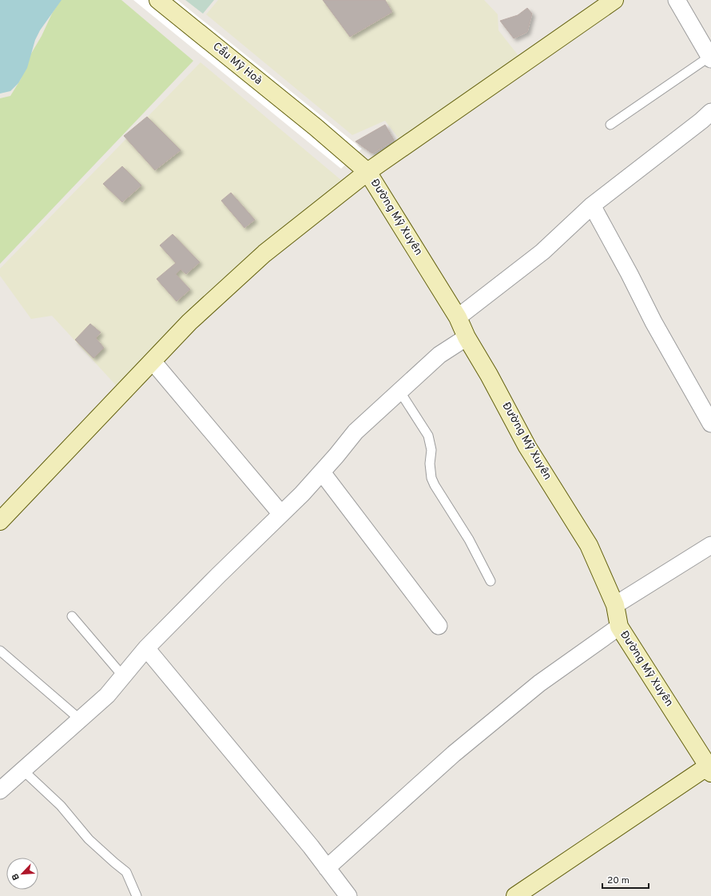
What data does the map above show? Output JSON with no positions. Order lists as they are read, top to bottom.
{
  "streets": {
    "street": ["Cầu Mỹ Hoà", "Đường Mỹ Xuyên"]
  },
  "crossings": [
    ["Cầu Mỹ Hoà", "Đường Mỹ Xuyên"]
  ],
  "scale_bar": "20 m",
  "north": "bottom left"
}
